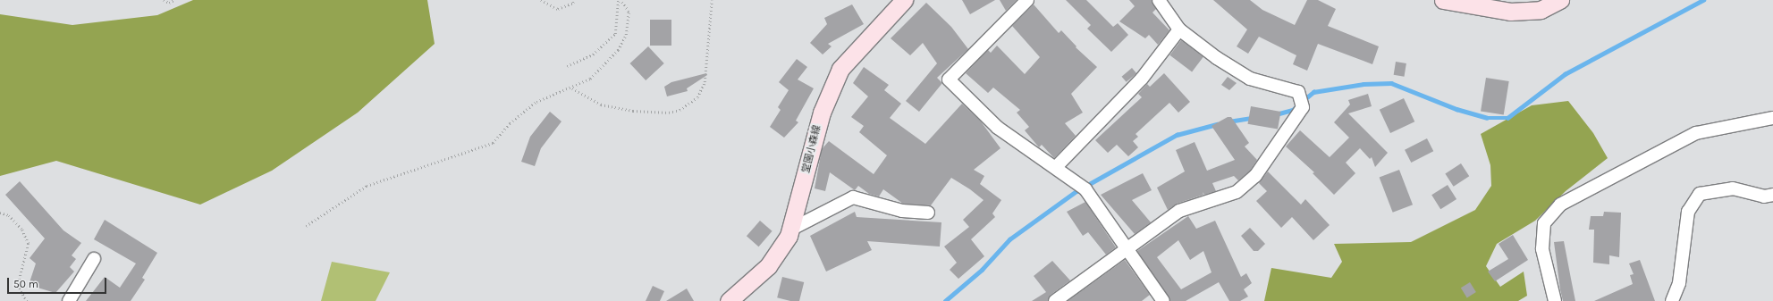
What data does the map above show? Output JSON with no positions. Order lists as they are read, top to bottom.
{
  "streets": {
    "main road": ["堂園小森線"]
  },
  "scale_bar": "50 m"
}
